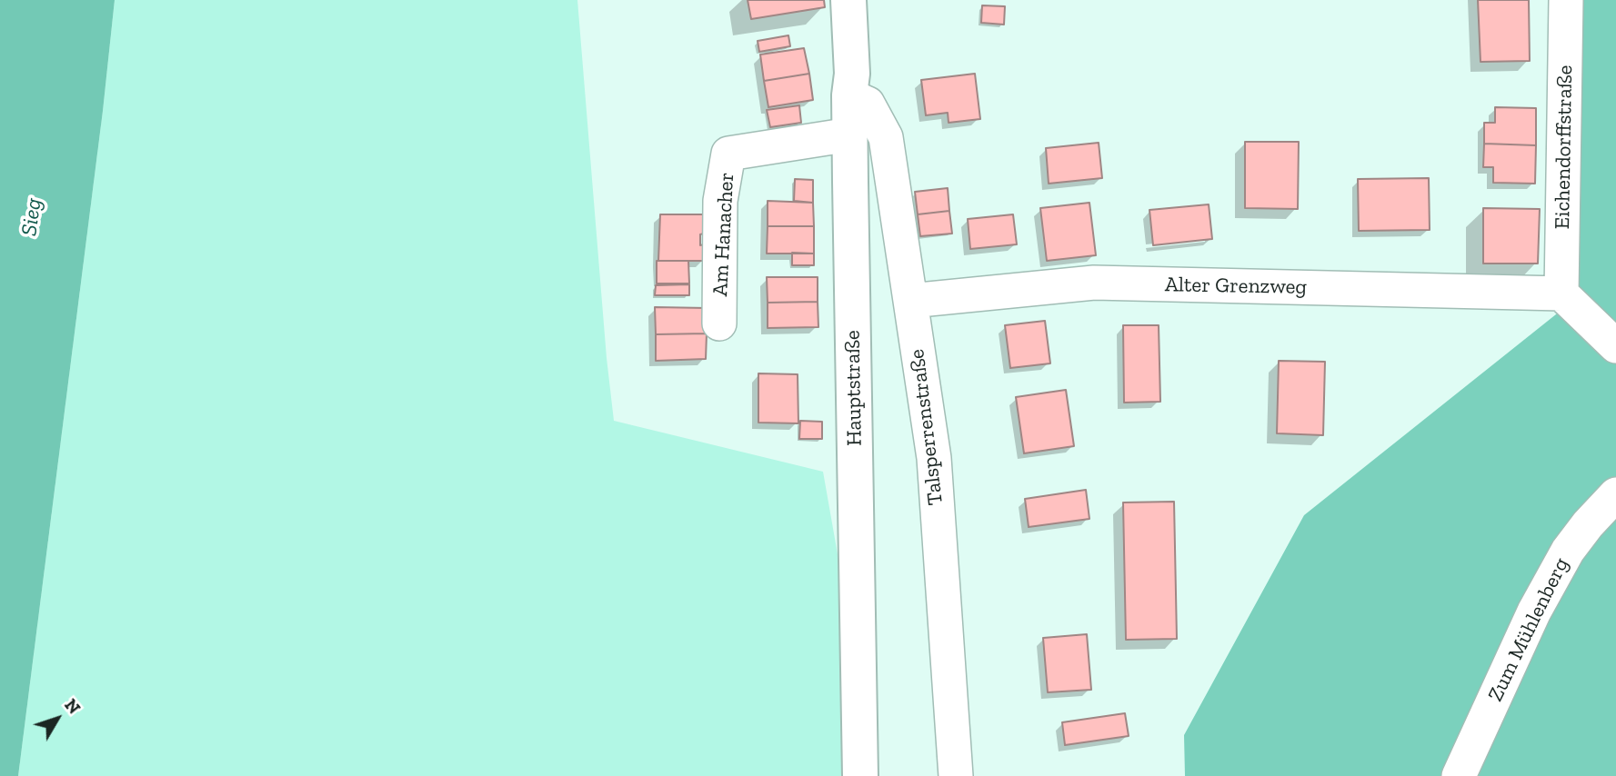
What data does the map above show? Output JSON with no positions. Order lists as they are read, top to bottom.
{
  "streets": {
    "main road": ["Hauptstraße"],
    "street": [
      "Eichendorffstraße",
      "Am Hanacher",
      "Alter Grenzweg",
      "Talsperrenstraße",
      "Zum Mühlenberg"
    ]
  },
  "crossings": [
    ["Eichendorffstraße", "Alter Grenzweg"],
    ["Am Hanacher", "Hauptstraße"],
    ["Alter Grenzweg", "Talsperrenstraße"],
    ["Hauptstraße", "Talsperrenstraße"]
  ],
  "water": ["Sieg"],
  "north": "top right"
}
